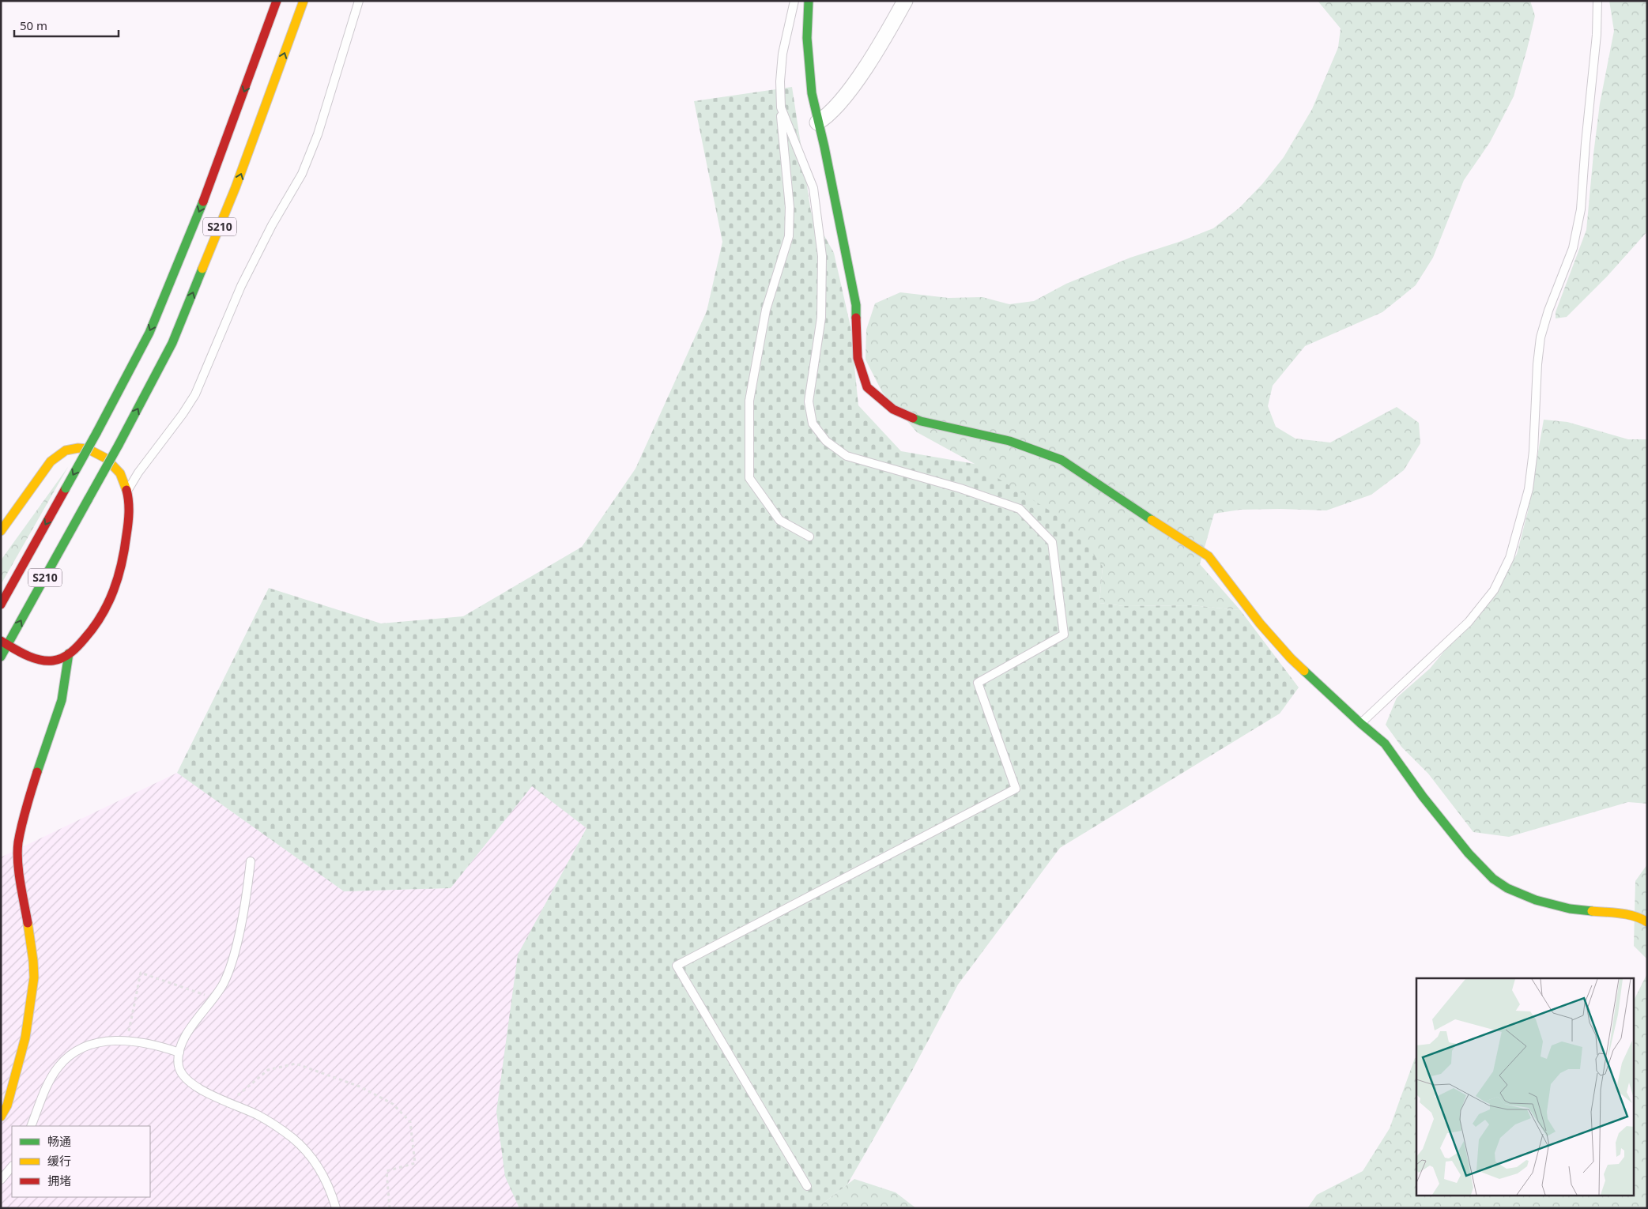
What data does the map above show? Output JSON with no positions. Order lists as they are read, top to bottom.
{
  "streets": {
    "street": ["S210"]
  },
  "legend": ["畅通", "缓行", "拥堵"],
  "scale_bar": "50 m"
}
